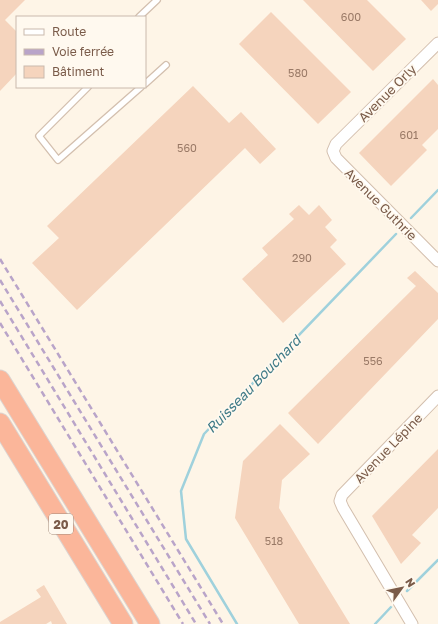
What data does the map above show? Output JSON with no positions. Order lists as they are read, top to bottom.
{
  "streets": {
    "highway": ["20"],
    "street": ["Avenue Orly", "Avenue Guthrie", "Avenue Lépine"]
  },
  "crossings": [
    ["Avenue Orly", "Avenue Guthrie"]
  ],
  "water": ["Ruisseau Bouchard"],
  "house_numbers": [
    "600",
    "580",
    "601",
    "560",
    "290",
    "556",
    "518"
  ],
  "legend": ["Route", "Voie ferrée", "Bâtiment"],
  "north": "top right"
}
